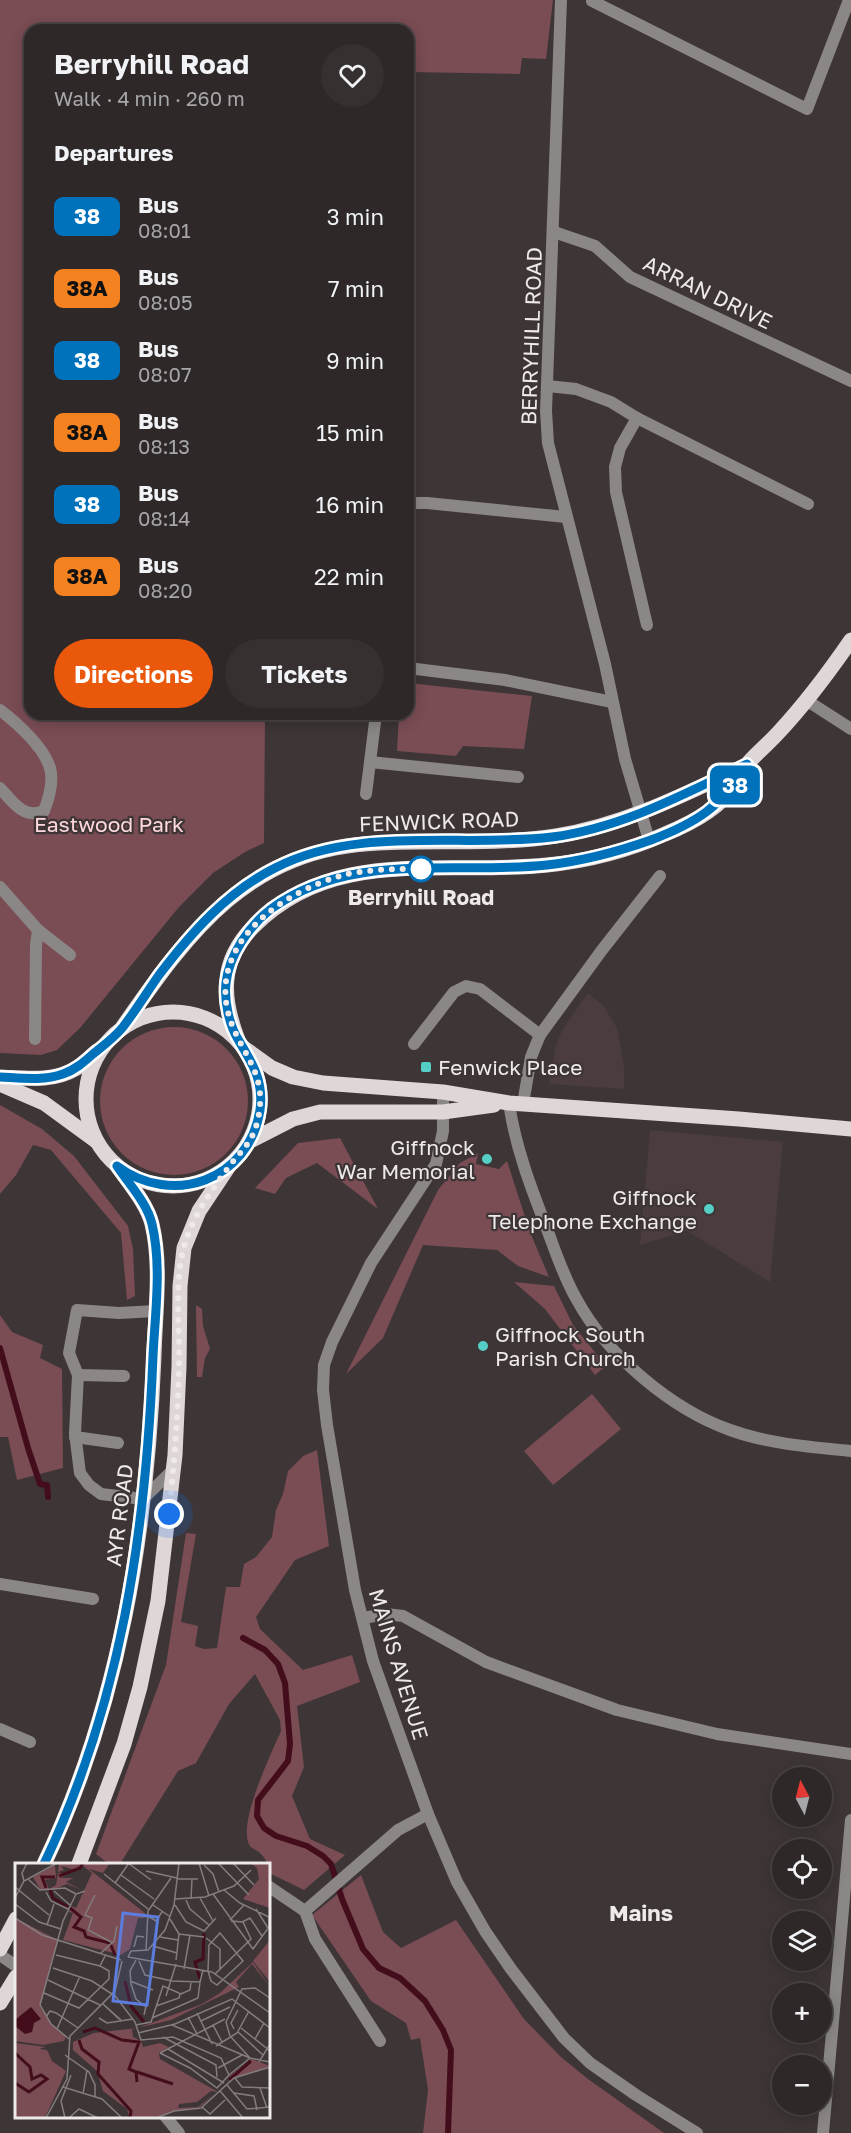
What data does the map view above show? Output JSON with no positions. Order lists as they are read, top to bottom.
{
  "streets": {
    "main road": ["FENWICK ROAD", "AYR ROAD"],
    "street": ["ARRAN DRIVE", "BERRYHILL ROAD", "MAINS AVENUE"]
  },
  "crossings": [
    ["ARRAN DRIVE", "BERRYHILL ROAD"],
    ["BERRYHILL ROAD", "FENWICK ROAD"],
    ["FENWICK ROAD", "AYR ROAD"]
  ],
  "districts": ["Mains"],
  "parks": ["Eastwood Park"],
  "places": {
    "other": [
      "Berryhill Road",
      "Giffnock War Memorial",
      "Giffnock Telephone Exchange",
      "Giffnock South Parish Church"
    ],
    "transit": ["Fenwick Place"]
  },
  "lines": ["bus line 38"],
  "north": "top",
  "page": {
    "on_map": "38",
    "heading": [
      ["Berryhill Road", "Walk · 4 min · 260 m"],
      "Departures"
    ],
    "list": [
      {
        "mark": "38",
        "name": "Bus",
        "note": "08:01",
        "value": "3 min"
      },
      {
        "mark": "38A",
        "name": "Bus",
        "note": "08:05",
        "value": "7 min"
      },
      {
        "mark": "38",
        "name": "Bus",
        "note": "08:07",
        "value": "9 min"
      },
      {
        "mark": "38A",
        "name": "Bus",
        "note": "08:13",
        "value": "15 min"
      },
      {
        "mark": "38",
        "name": "Bus",
        "note": "08:14",
        "value": "16 min"
      },
      {
        "mark": "38A",
        "name": "Bus",
        "note": "08:20",
        "value": "22 min"
      }
    ],
    "buttons": ["Directions", "Tickets"],
    "map_buttons": ["+", "−"]
  }
}
